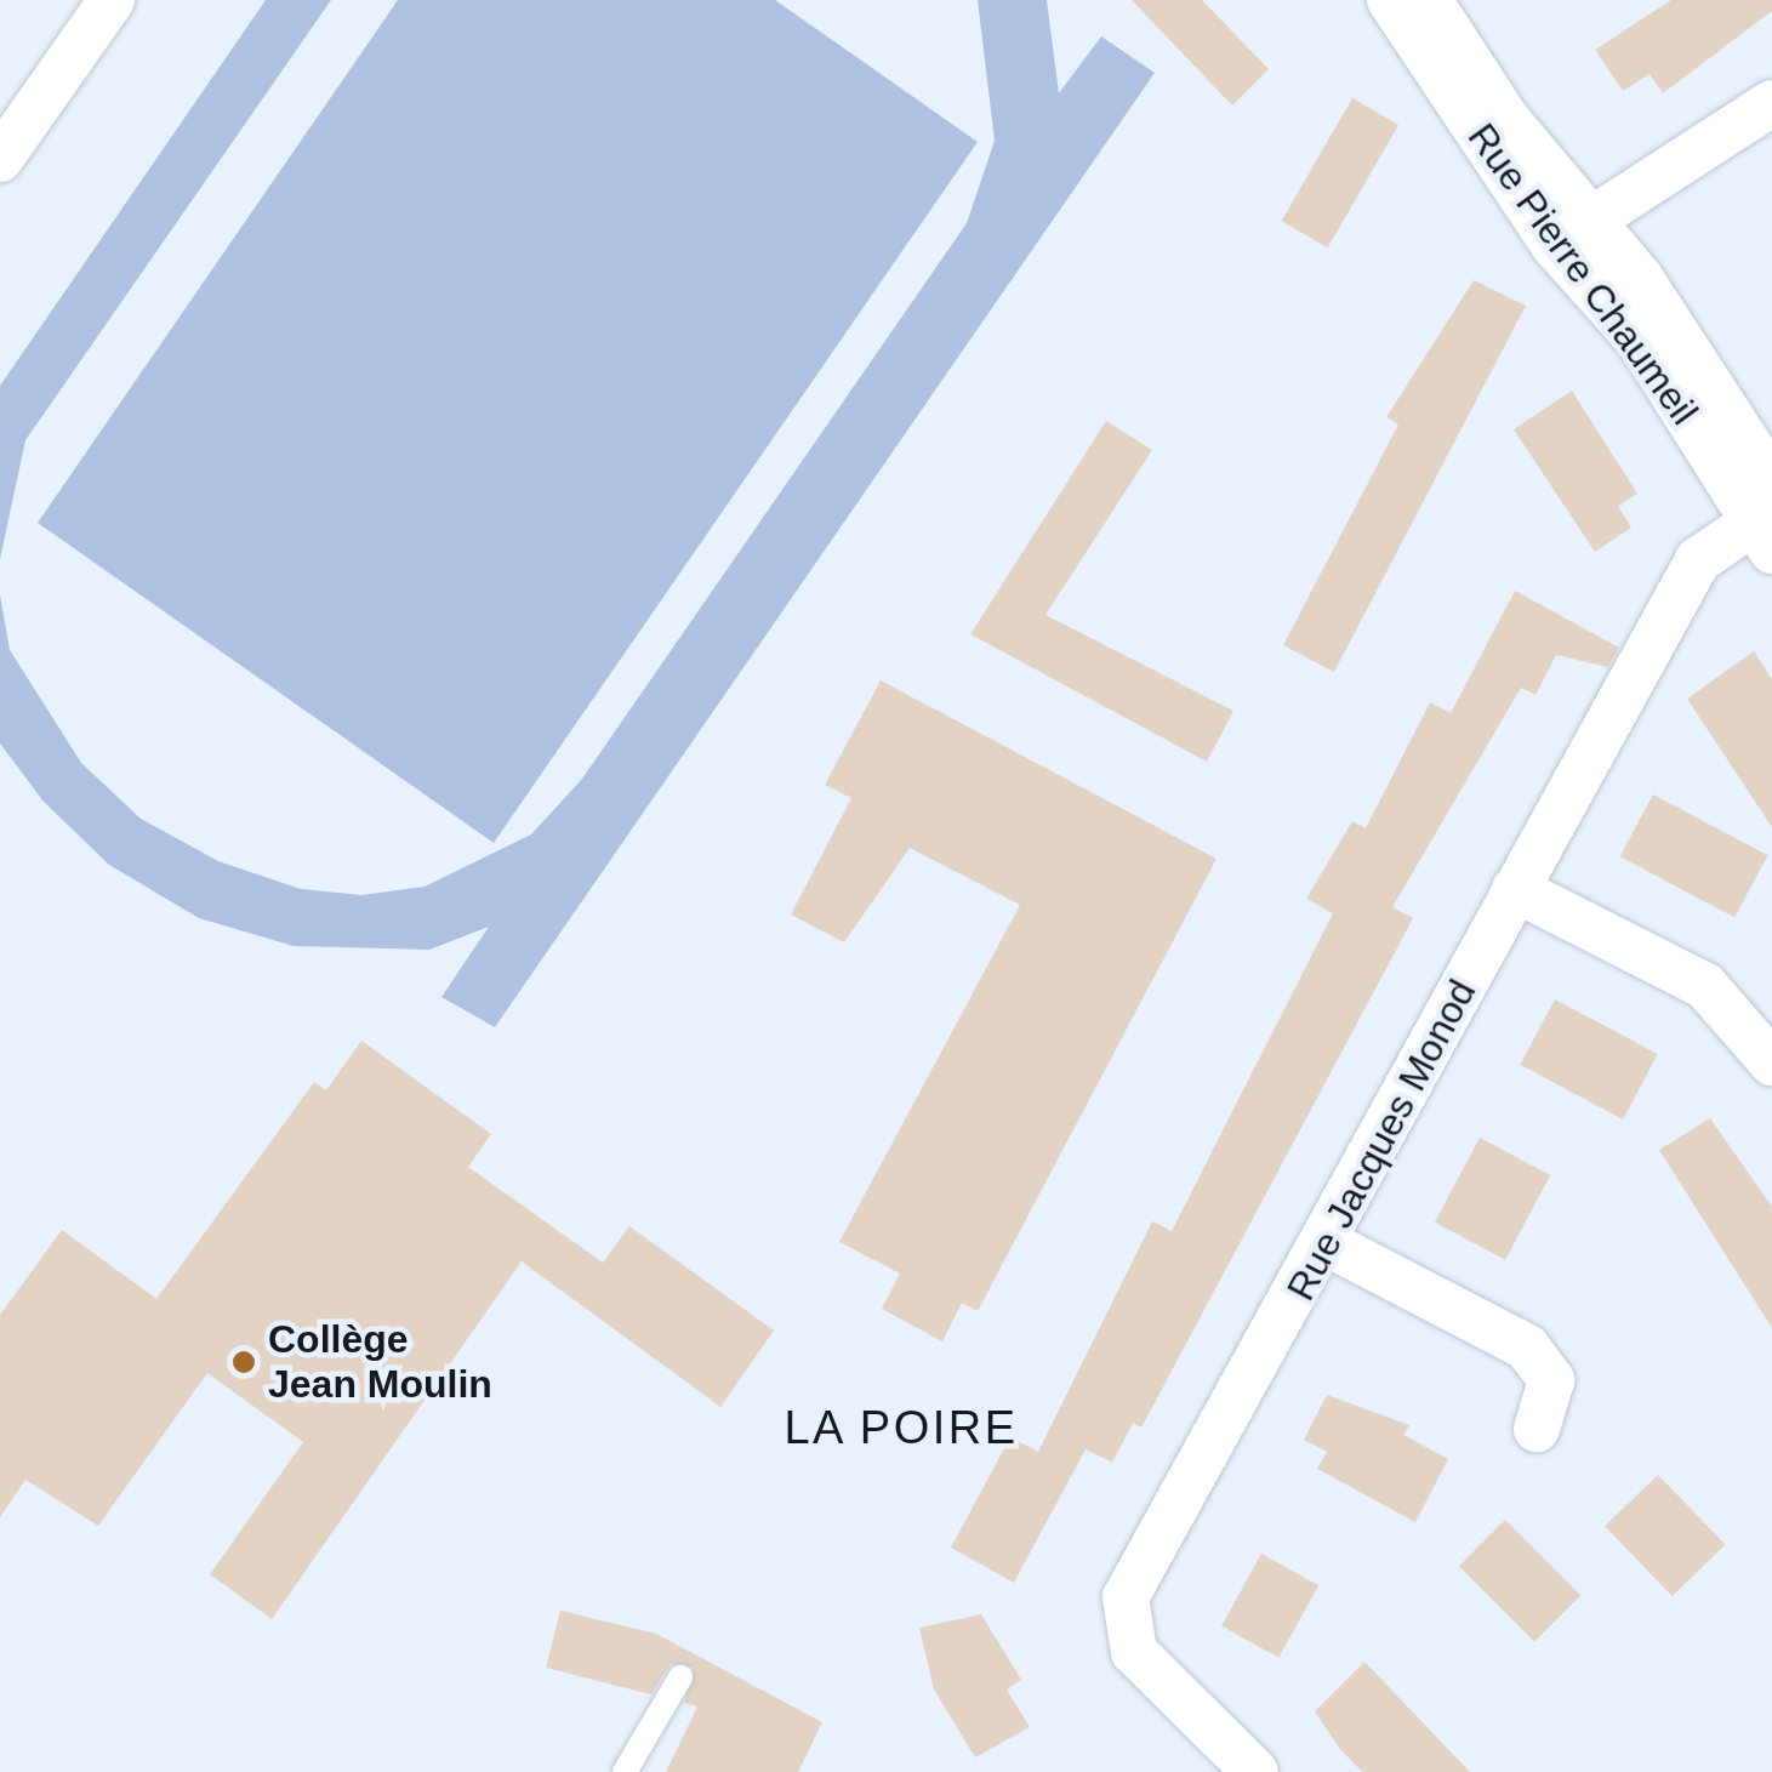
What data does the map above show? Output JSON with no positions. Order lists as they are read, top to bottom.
{
  "streets": {
    "street": ["Rue Pierre Chaumeil", "Rue Jacques Monod"]
  },
  "crossings": [
    ["Rue Pierre Chaumeil", "Rue Jacques Monod"]
  ],
  "districts": ["LA POIRE"],
  "places": ["Collège Jean Moulin"]
}
